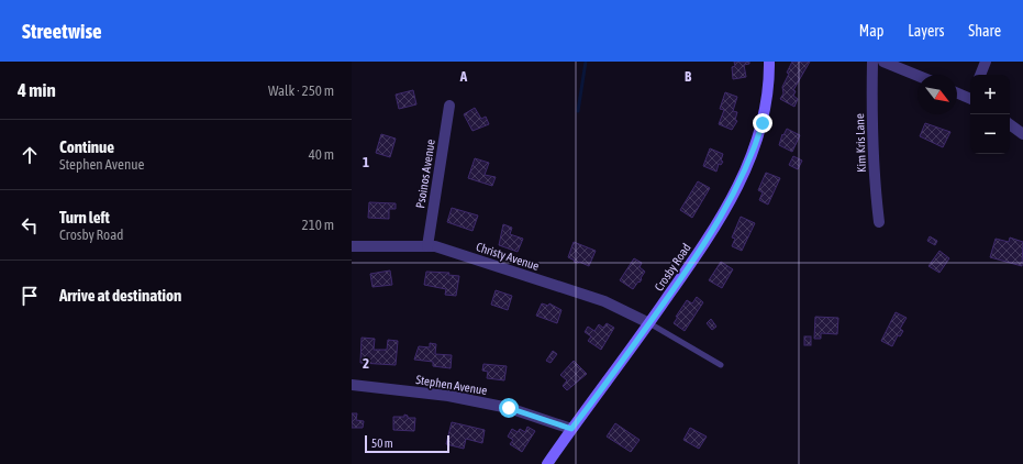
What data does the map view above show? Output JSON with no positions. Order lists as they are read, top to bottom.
{
  "streets": {
    "street": [
      "Kim Kris Lane",
      "Psoinos Avenue",
      "Christy Avenue",
      "Crosby Road",
      "Stephen Avenue"
    ]
  },
  "crossings": [
    ["Psoinos Avenue", "Christy Avenue"],
    ["Christy Avenue", "Crosby Road"],
    ["Crosby Road", "Stephen Avenue"]
  ],
  "scale_bar": "50 m",
  "north": "bottom right",
  "page": {
    "header": "Streetwise",
    "nav": ["Map", "Layers", "Share"],
    "heading": ["4 min", "Walk · 250 m"],
    "map_buttons": ["+", "−"],
    "list": [
      ["Continue", "Stephen Avenue", "40 m"],
      ["Turn left", "Crosby Road", "210 m"],
      "Arrive at destination"
    ],
    "scale": "50 m"
  },
  "grid": {
    "columns": ["A", "B"],
    "rows": ["1", "2"]
  }
}
